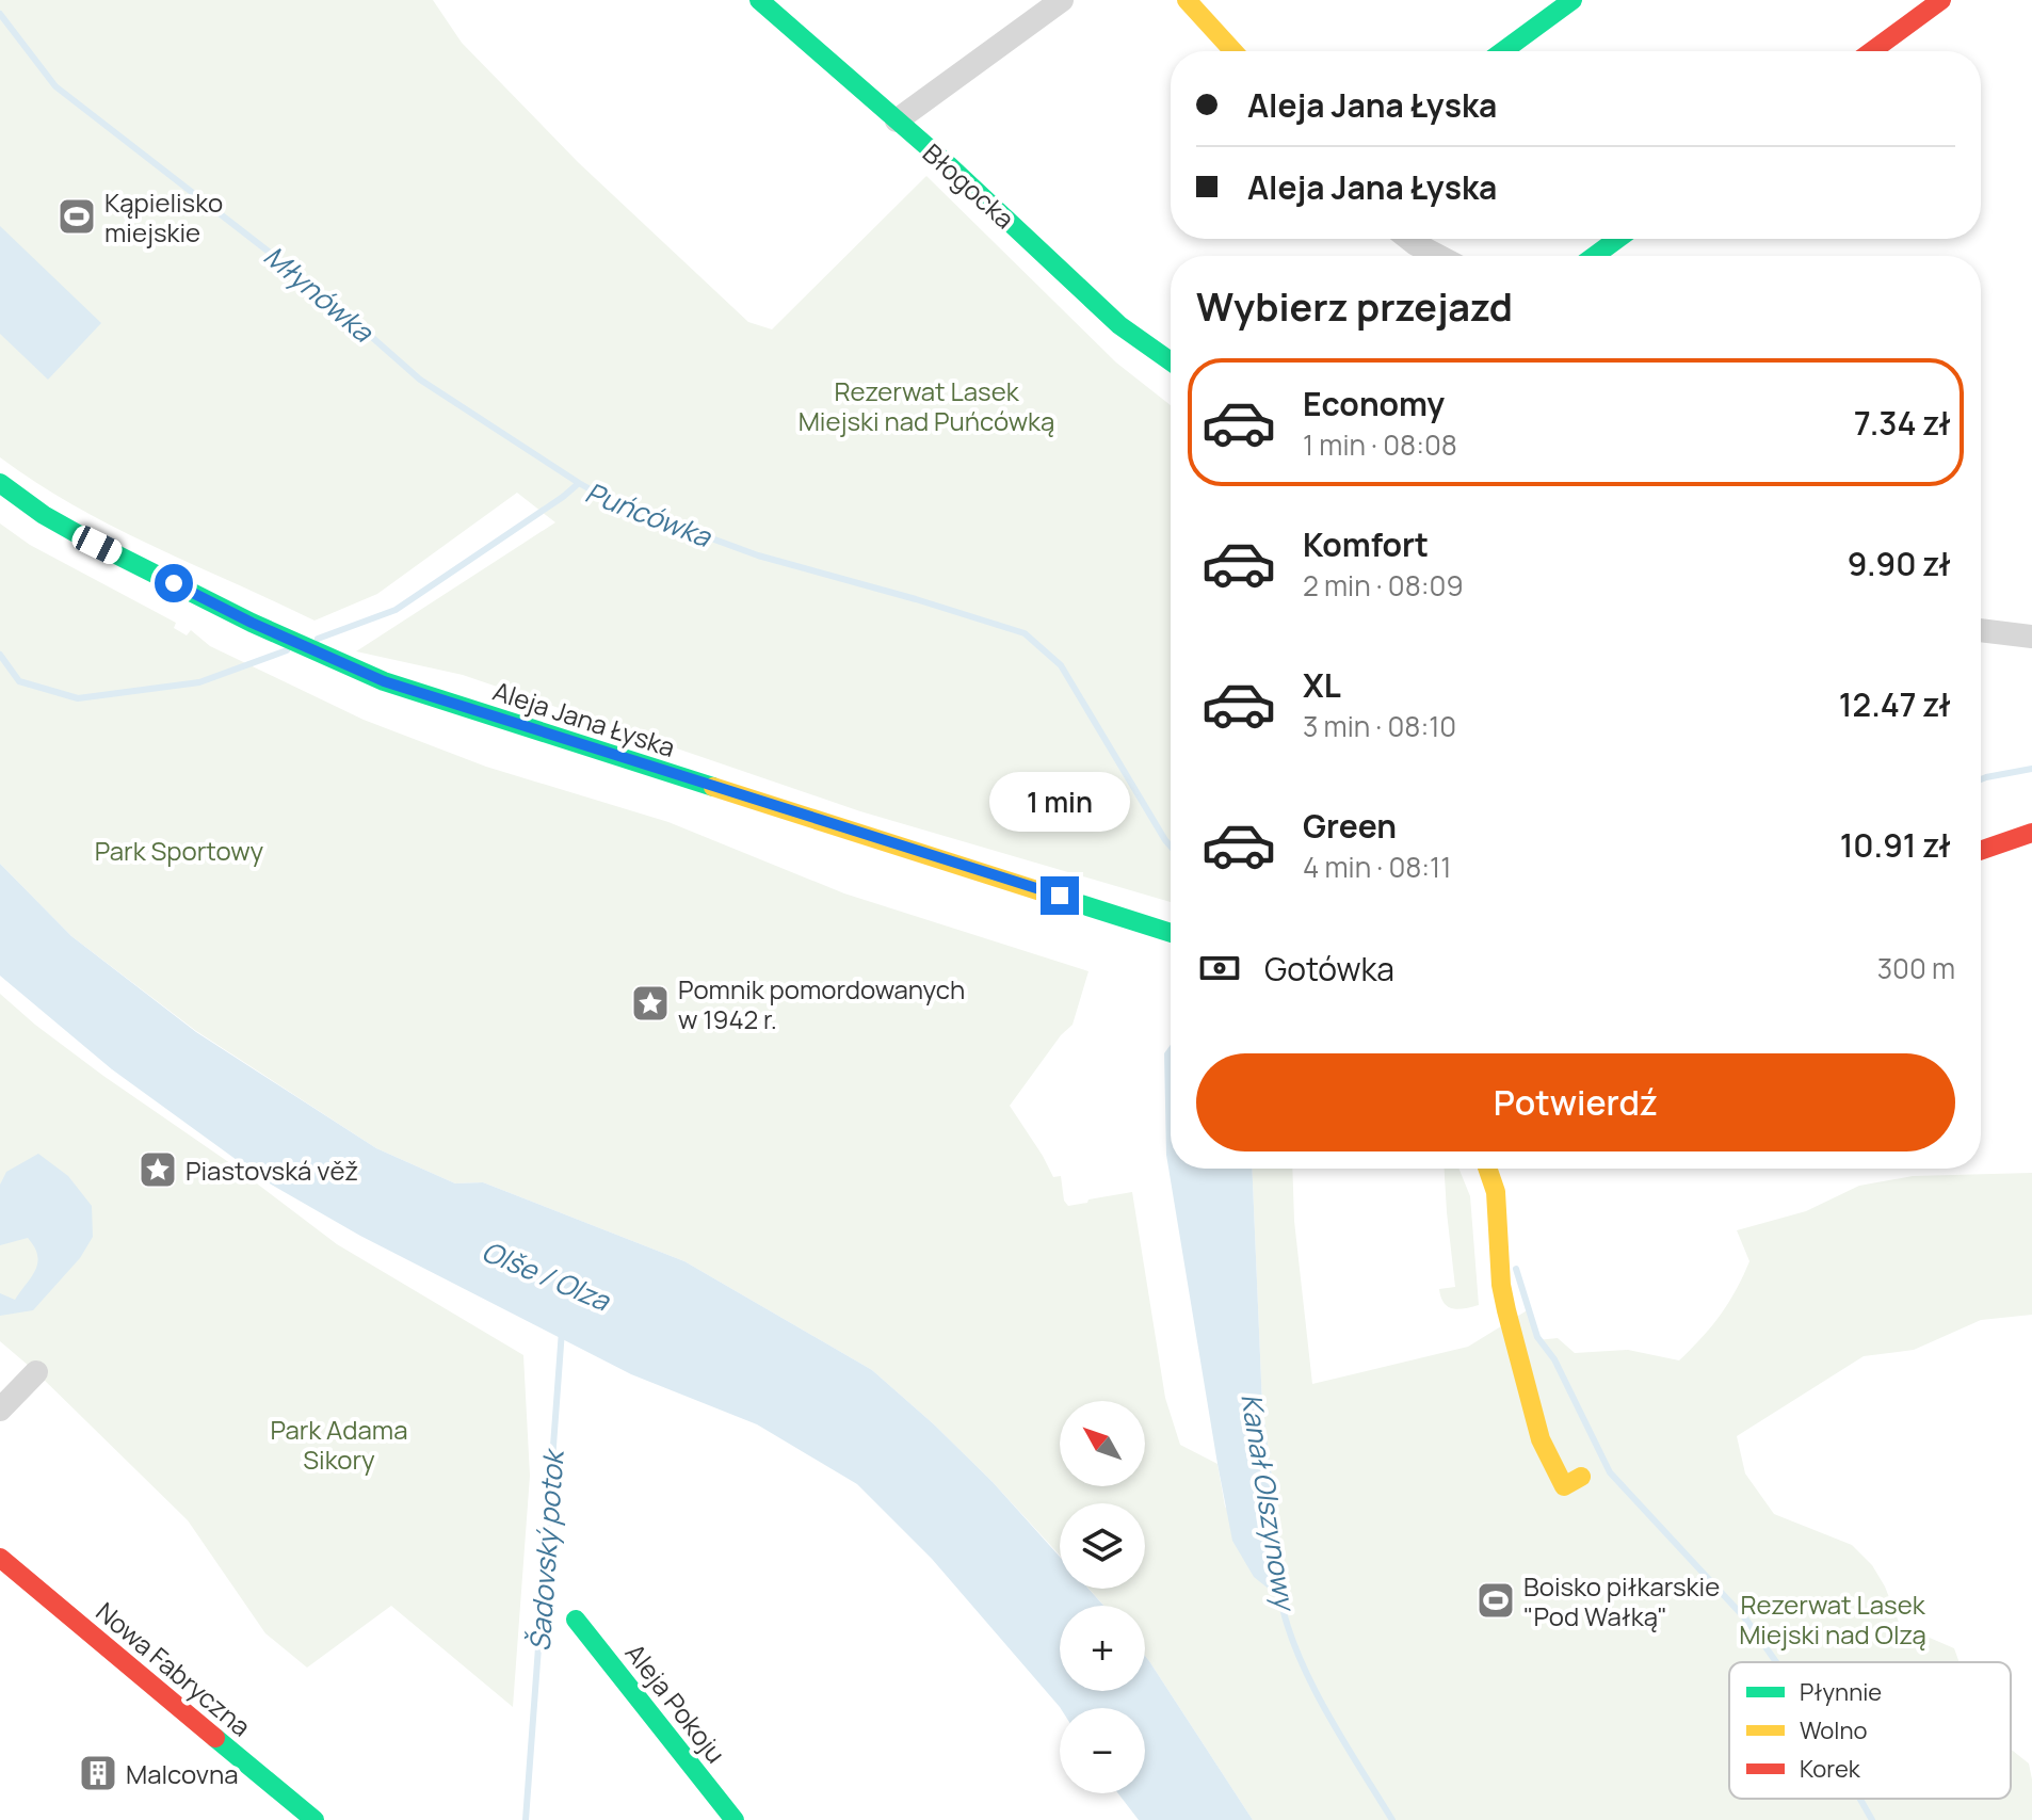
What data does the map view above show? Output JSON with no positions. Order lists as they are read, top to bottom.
{
  "streets": {
    "street": [
      "Błogocka",
      "Aleja Jana Łyska",
      "Nowa Fabryczna",
      "Aleja Pokoju"
    ]
  },
  "water": [
    "Młynówka",
    "Puńcówka",
    "Olše / Olza",
    "Kanał Olszynowy",
    "Šadovský potok"
  ],
  "parks": [
    "Rezerwat Lasek Miejski nad Puńcówką",
    "Park Sportowy",
    "Park Adama Sikory",
    "Rezerwat Lasek Miejski nad Olzą"
  ],
  "places": {
    "sports": ["Kąpielisko miejskie", "Boisko piłkarskie \"Pod Wałką\""],
    "place": ["Pomnik pomordowanych w 1942 r.", "Piastovská věž"],
    "building": ["Malcovna"]
  },
  "legend": ["Płynnie", "Wolno", "Korek"],
  "north": "top left",
  "page": {
    "banner": ["Aleja Jana Łyska", "Aleja Jana Łyska"],
    "heading": "Wybierz przejazd",
    "list": [
      {
        "name": "Economy",
        "note": "1 min · 08:08",
        "value": "7.34 zł"
      },
      {
        "name": "Komfort",
        "note": "2 min · 08:09",
        "value": "9.90 zł"
      },
      {
        "name": "XL",
        "note": "3 min · 08:10",
        "value": "12.47 zł"
      },
      {
        "name": "Green",
        "note": "4 min · 08:11",
        "value": "10.91 zł"
      }
    ],
    "bubble": "1 min",
    "pay": ["Gotówka", "300 m"],
    "buttons": "Potwierdź",
    "map_buttons": ["+", "−"]
  }
}
